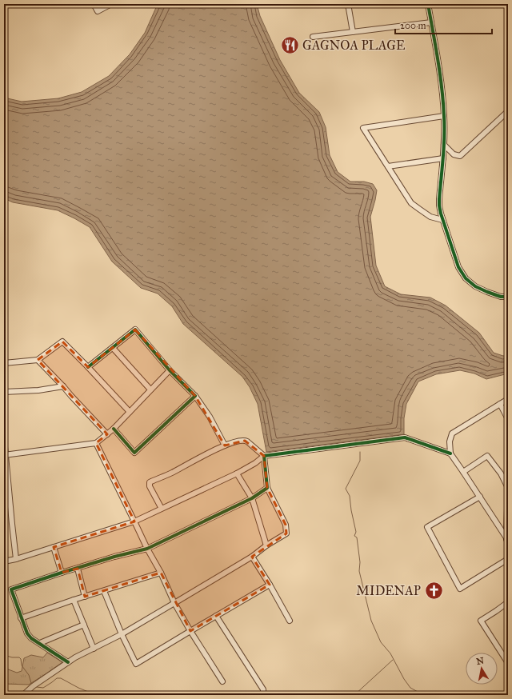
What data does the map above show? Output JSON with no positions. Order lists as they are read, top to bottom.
{
  "places": {
    "restaurant": ["GAGNOA PLAGE"],
    "church": ["MIDENAP"]
  },
  "scale_bar": "200 m",
  "north": "top"
}
